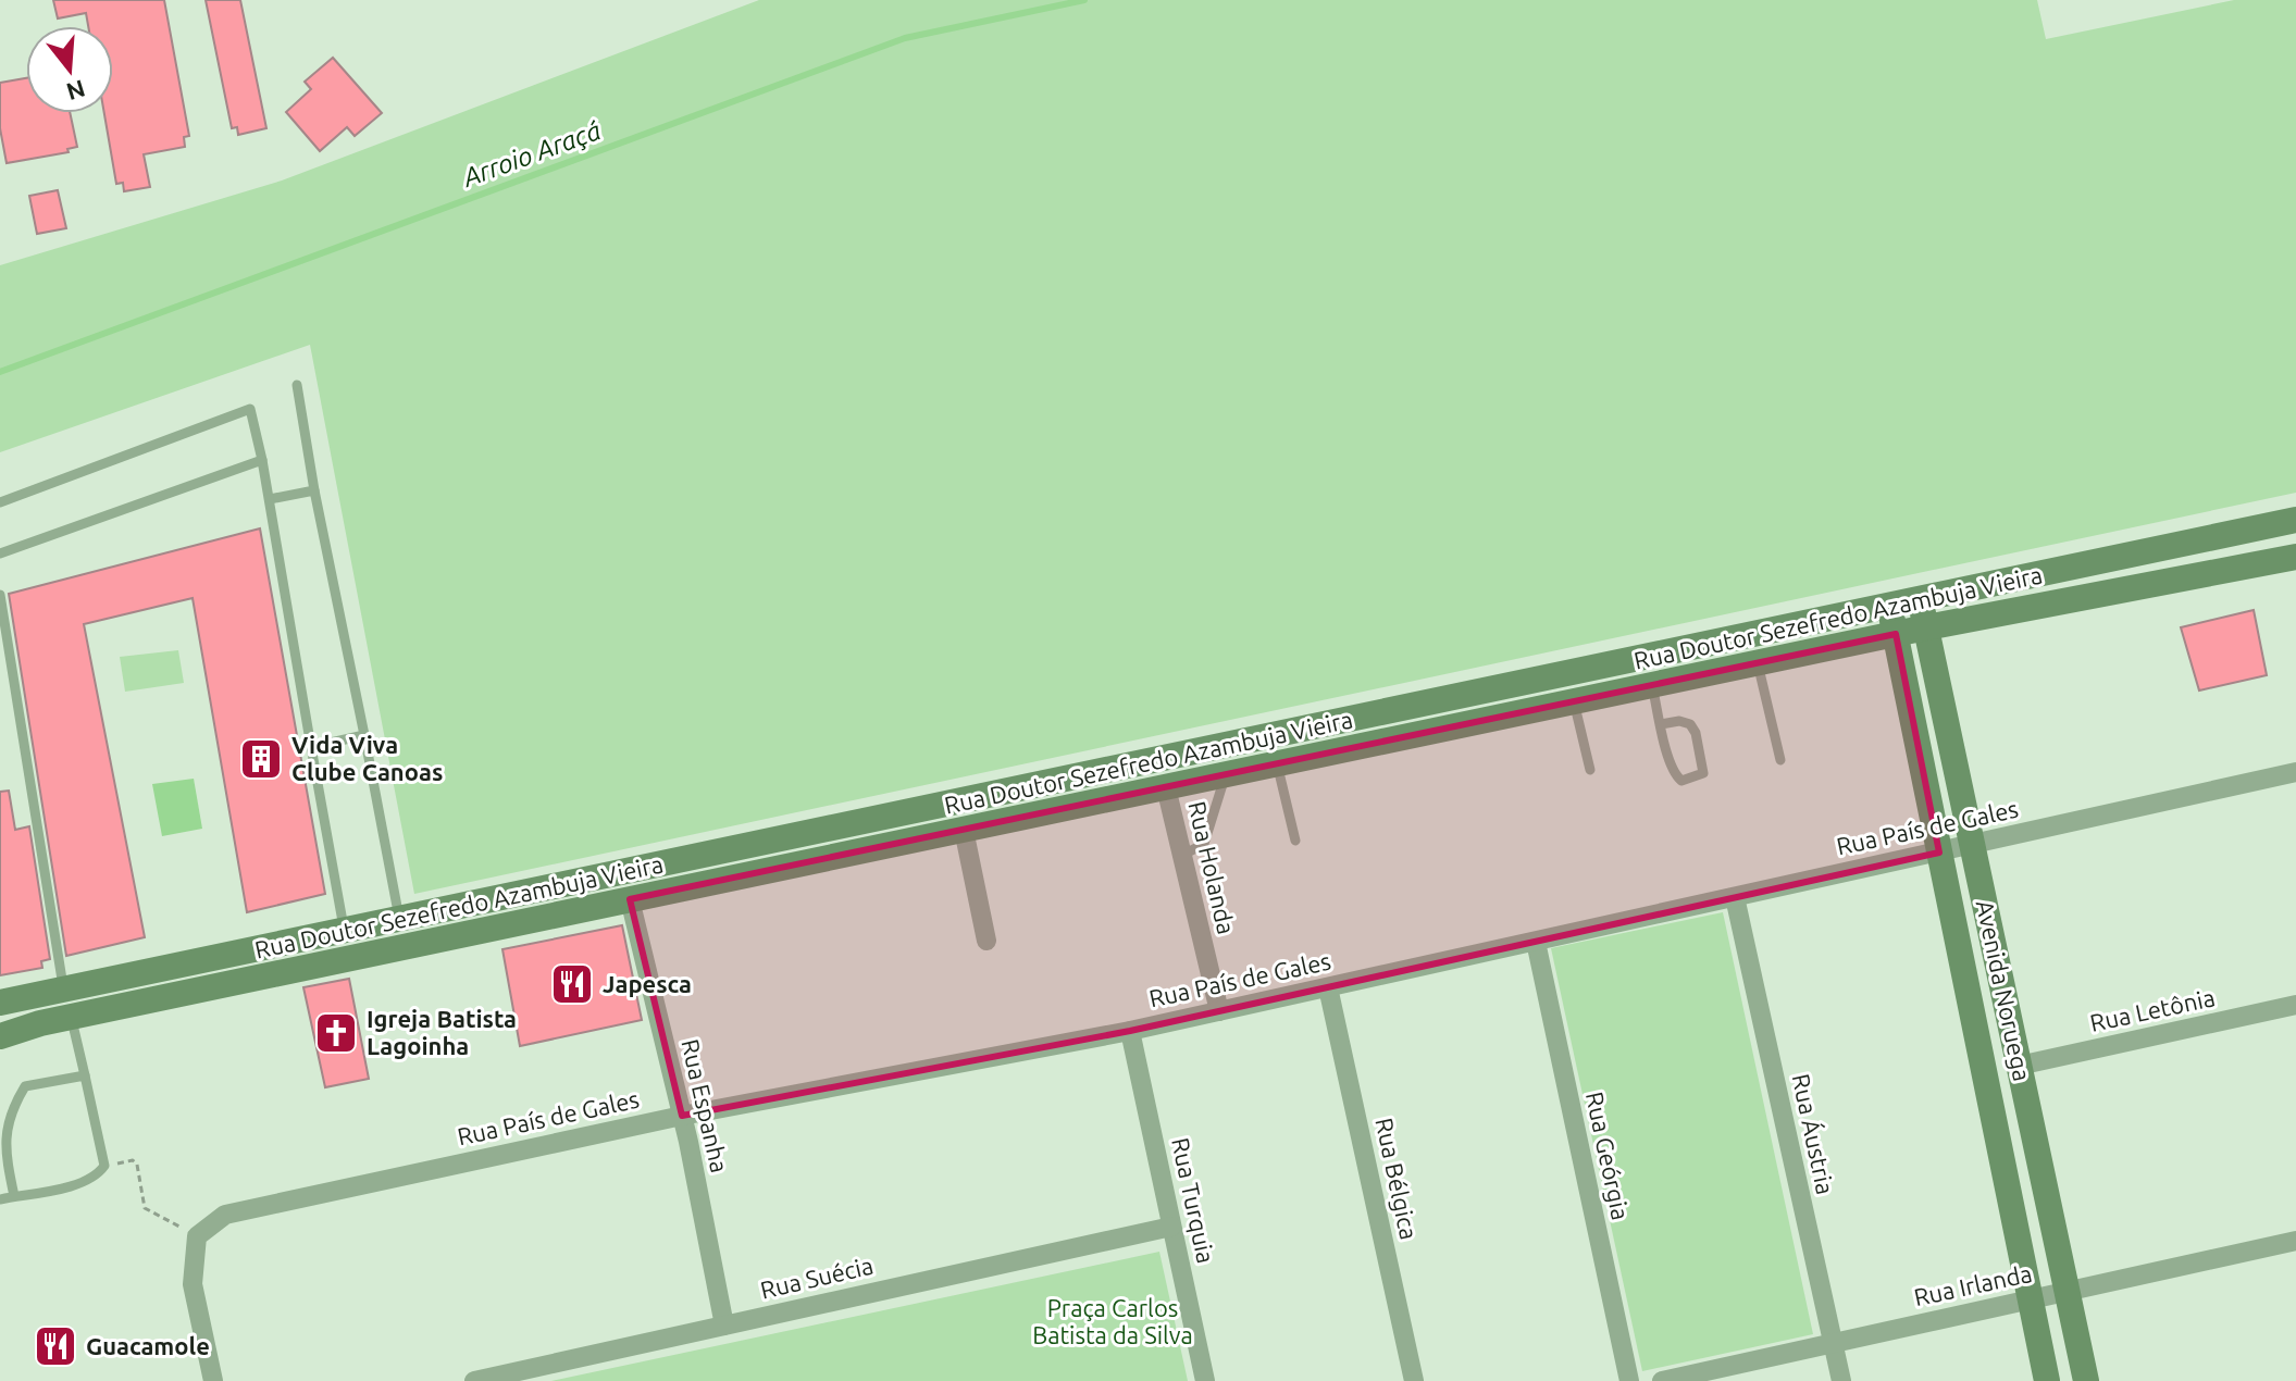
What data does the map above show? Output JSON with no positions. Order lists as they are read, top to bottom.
{
  "streets": {
    "main road": ["Rua Doutor Sezefredo Azambuja Vieira", "Avenida Noruega"],
    "street": [
      "Rua País de Gales",
      "Rua Holanda",
      "Rua Letônia",
      "Rua Espanha",
      "Rua Áustria",
      "Rua Geórgia",
      "Rua Bélgica",
      "Rua Turquia",
      "Rua Suécia",
      "Rua Irlanda"
    ]
  },
  "crossings": [
    ["Rua Doutor Sezefredo Azambuja Vieira", "Rua Holanda"],
    ["Rua Doutor Sezefredo Azambuja Vieira", "Avenida Noruega"],
    ["Rua Doutor Sezefredo Azambuja Vieira", "Rua Espanha"],
    ["Rua País de Gales", "Rua Holanda"],
    ["Rua País de Gales", "Avenida Noruega"],
    ["Rua País de Gales", "Rua Espanha"],
    ["Rua País de Gales", "Rua Áustria"],
    ["Rua País de Gales", "Rua Geórgia"],
    ["Rua País de Gales", "Rua Bélgica"],
    ["Rua País de Gales", "Rua Turquia"],
    ["Avenida Noruega", "Rua Letônia"],
    ["Avenida Noruega", "Rua Irlanda"],
    ["Rua Espanha", "Rua Suécia"],
    ["Rua Áustria", "Rua Irlanda"],
    ["Rua Turquia", "Rua Suécia"]
  ],
  "water": ["Arroio Araçá"],
  "parks": ["Praça Carlos Batista da Silva"],
  "places": {
    "building": ["Vida Viva Clube Canoas"],
    "restaurant": ["Japesca", "Guacamole"],
    "church": ["Igreja Batista Lagoinha"]
  },
  "north": "bottom"
}
